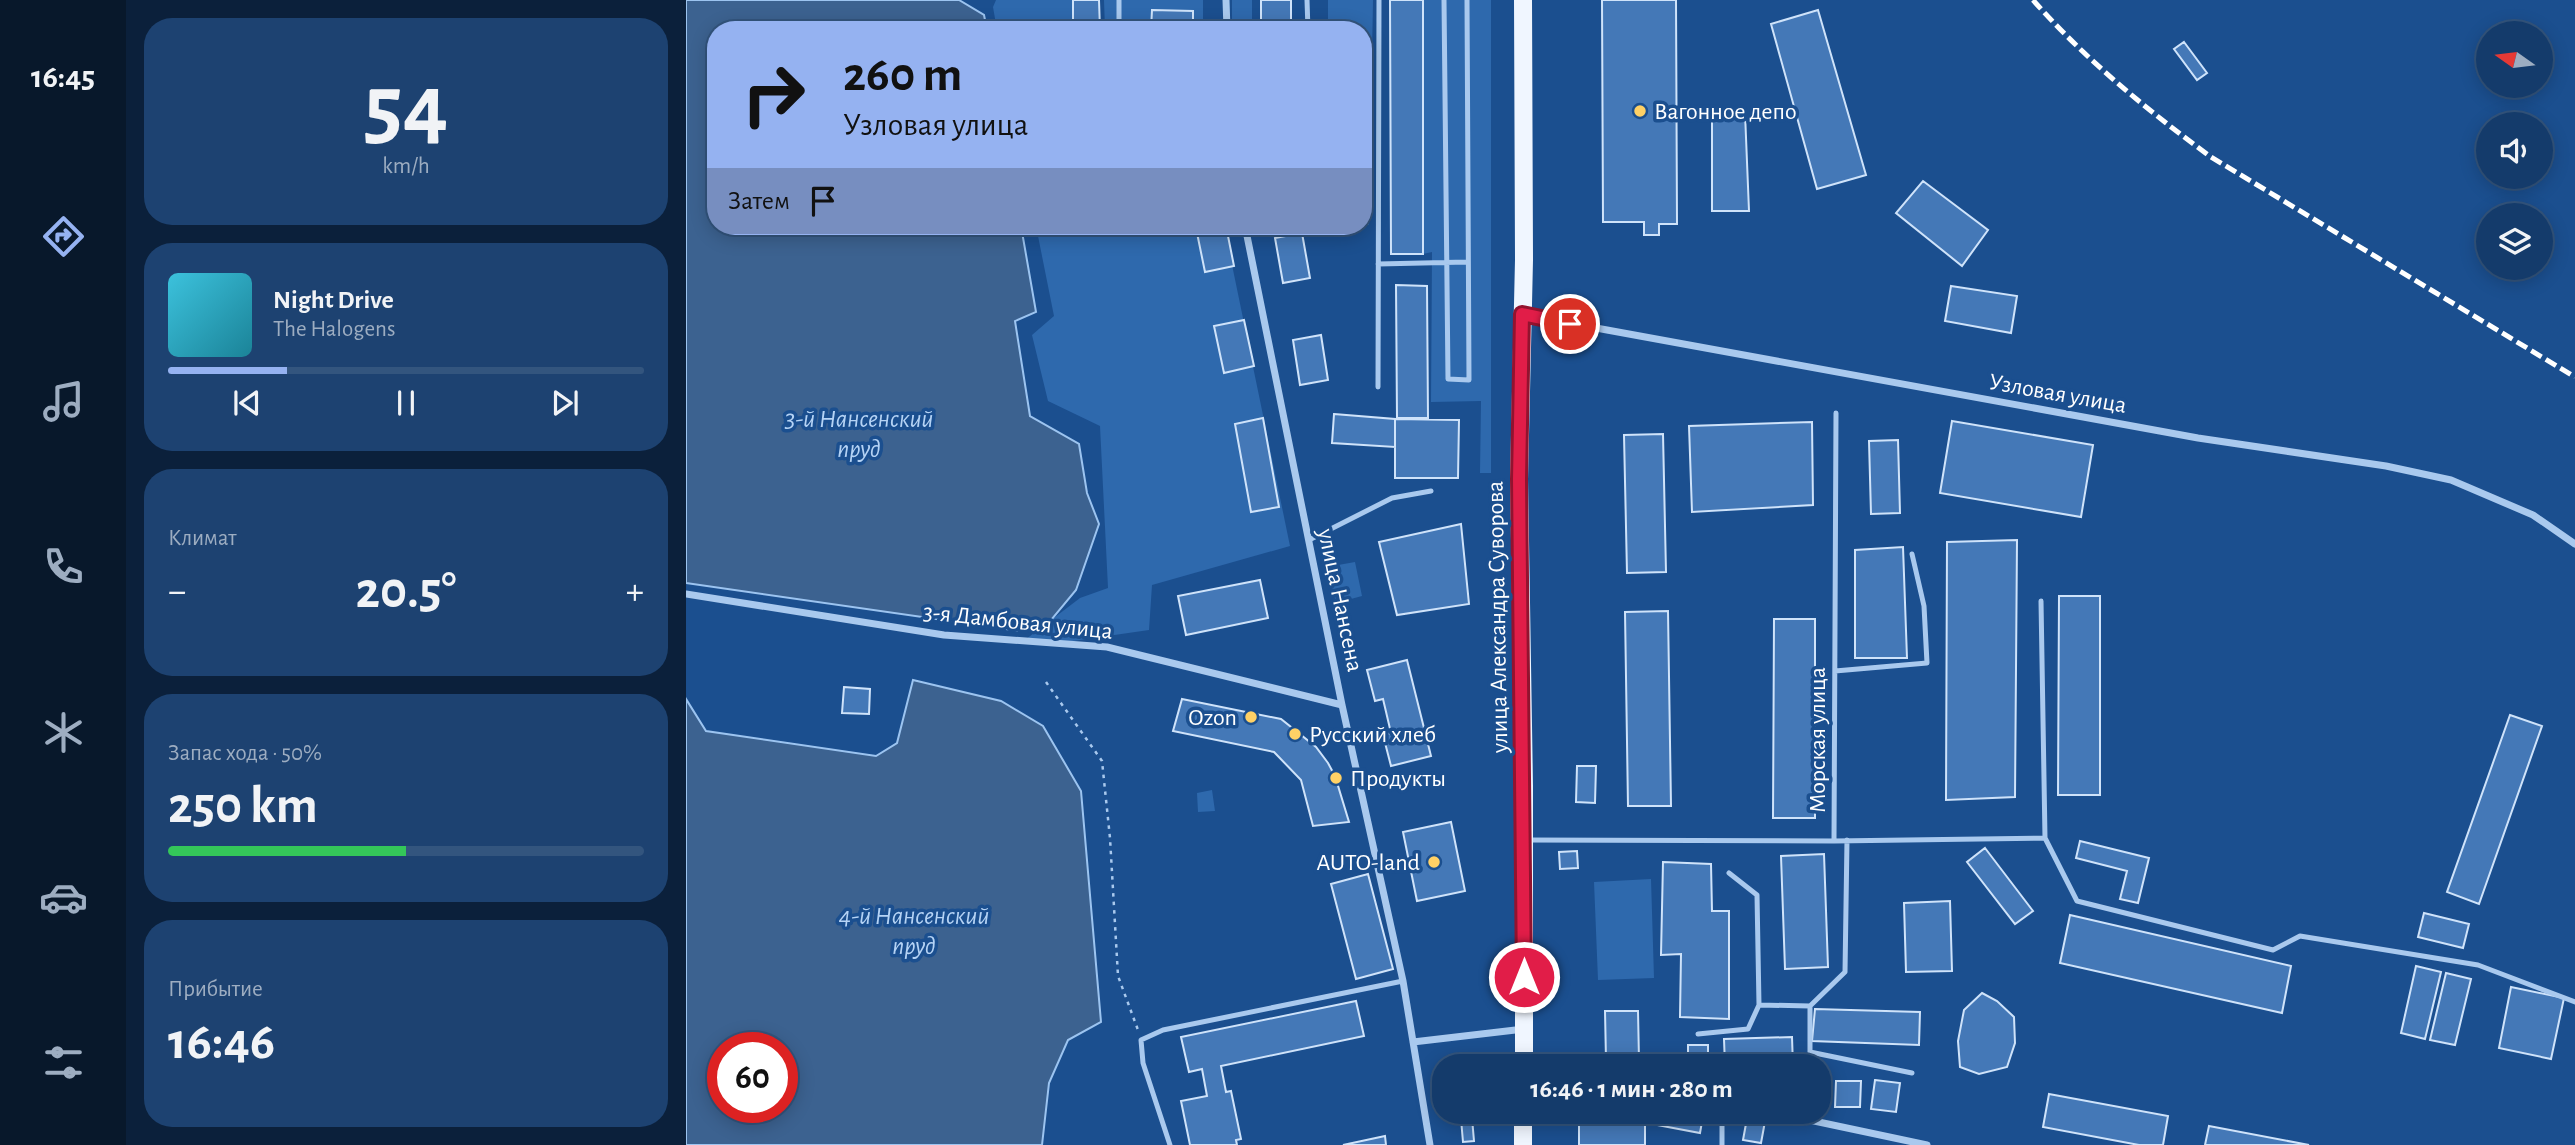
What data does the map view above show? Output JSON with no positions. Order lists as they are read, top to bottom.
{
  "streets": {
    "main road": ["улица Александра Суворова"],
    "street": ["Узловая улица", "улица Нансена", "3-я Дамбовая улица"],
    "lane": ["Морская улица"]
  },
  "crossings": [
    ["Узловая улица", "улица Александра Суворова"],
    ["улица Нансена", "3-я Дамбовая улица"],
    ["улица Александра Суворова", "Морская улица"]
  ],
  "water": ["3-й Нансенский пруд", "4-й Нансенский пруд"],
  "places": [
    "Вагонное депо",
    "Ozon",
    "Русский хлеб",
    "Продукты",
    "AUTO-land"
  ],
  "north": "left",
  "page": {
    "tabs": "16:45",
    "tile": [
      ["54", "km/h"],
      "Климат",
      ["Запас хода · 50%", "250 km"],
      ["Прибытие", "16:46"]
    ],
    "turn": ["260 m", "Узловая улица"],
    "then": "Затем",
    "song": ["Night Drive", "The Halogens"],
    "heat": ["−", "20.5°", "+"],
    "limit": "60",
    "trip": "16:46 · 1 мин · 280 m"
  }
}
